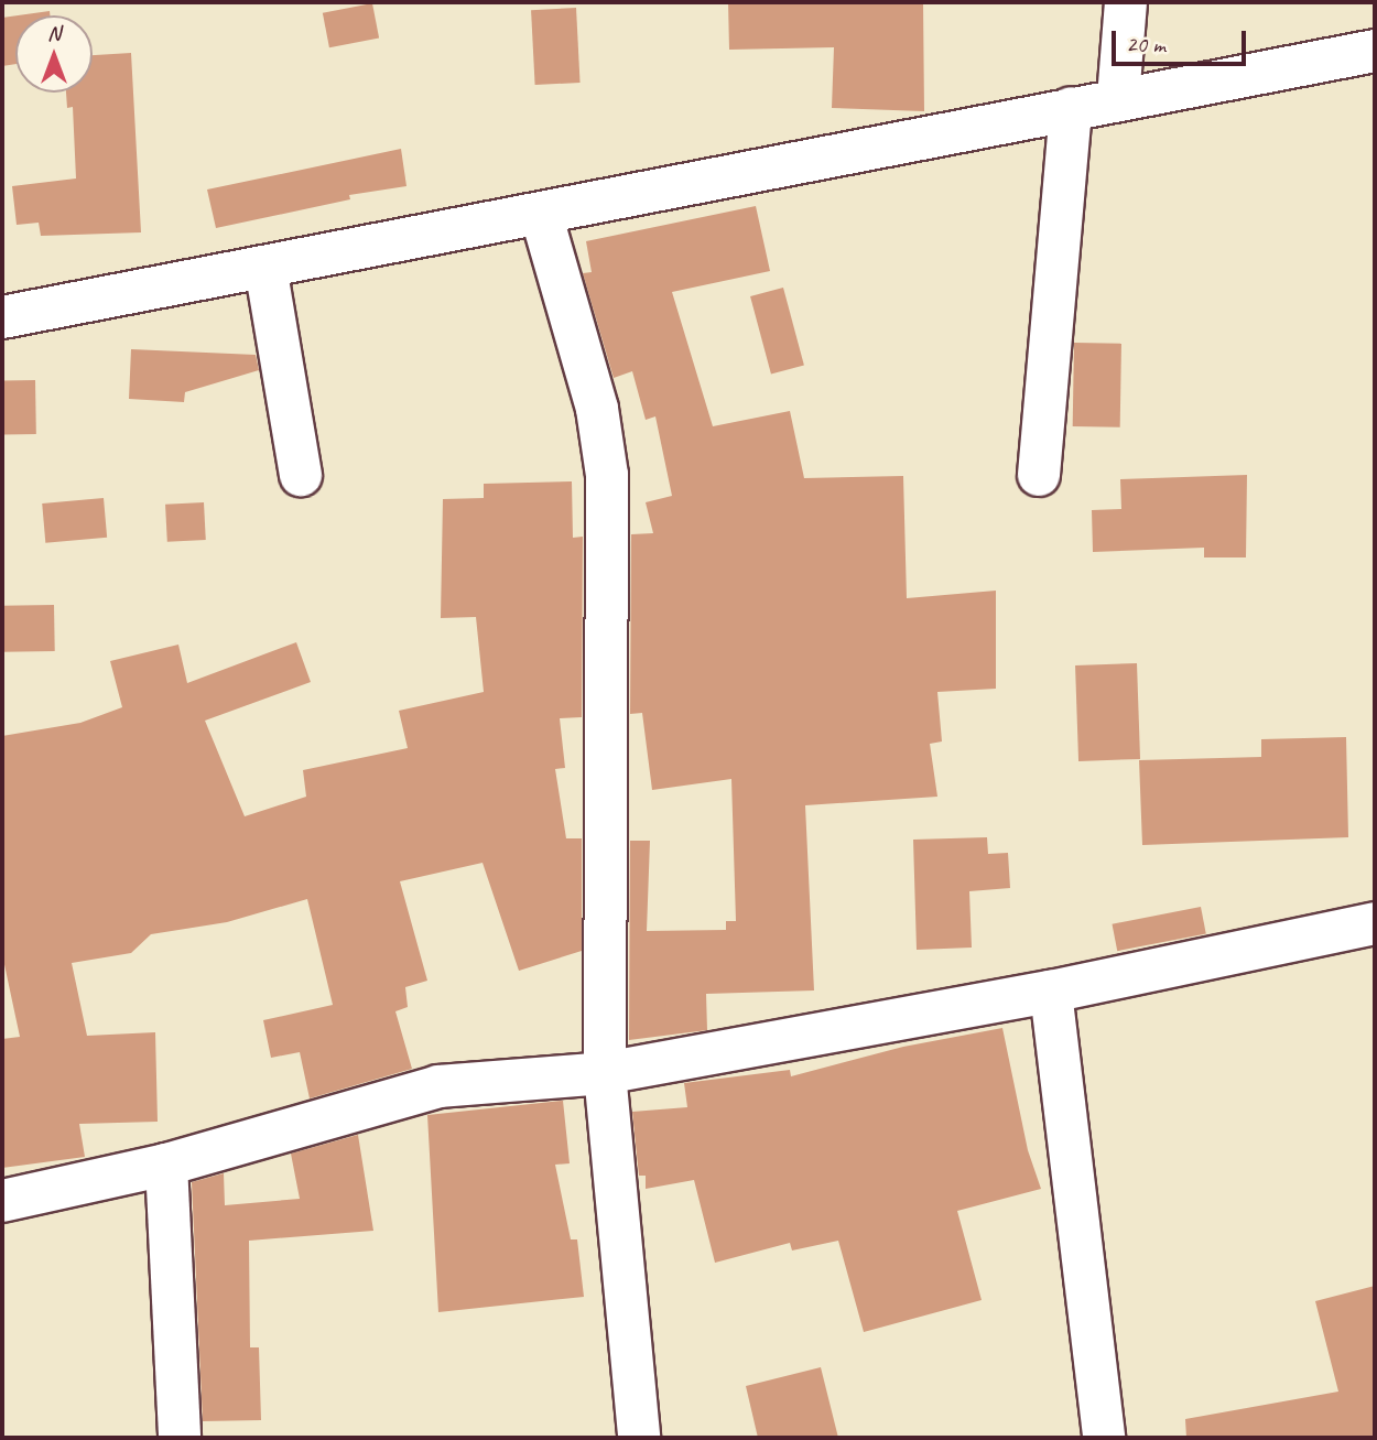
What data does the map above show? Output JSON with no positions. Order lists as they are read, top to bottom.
{
  "scale_bar": "20 m",
  "north": "top"
}
